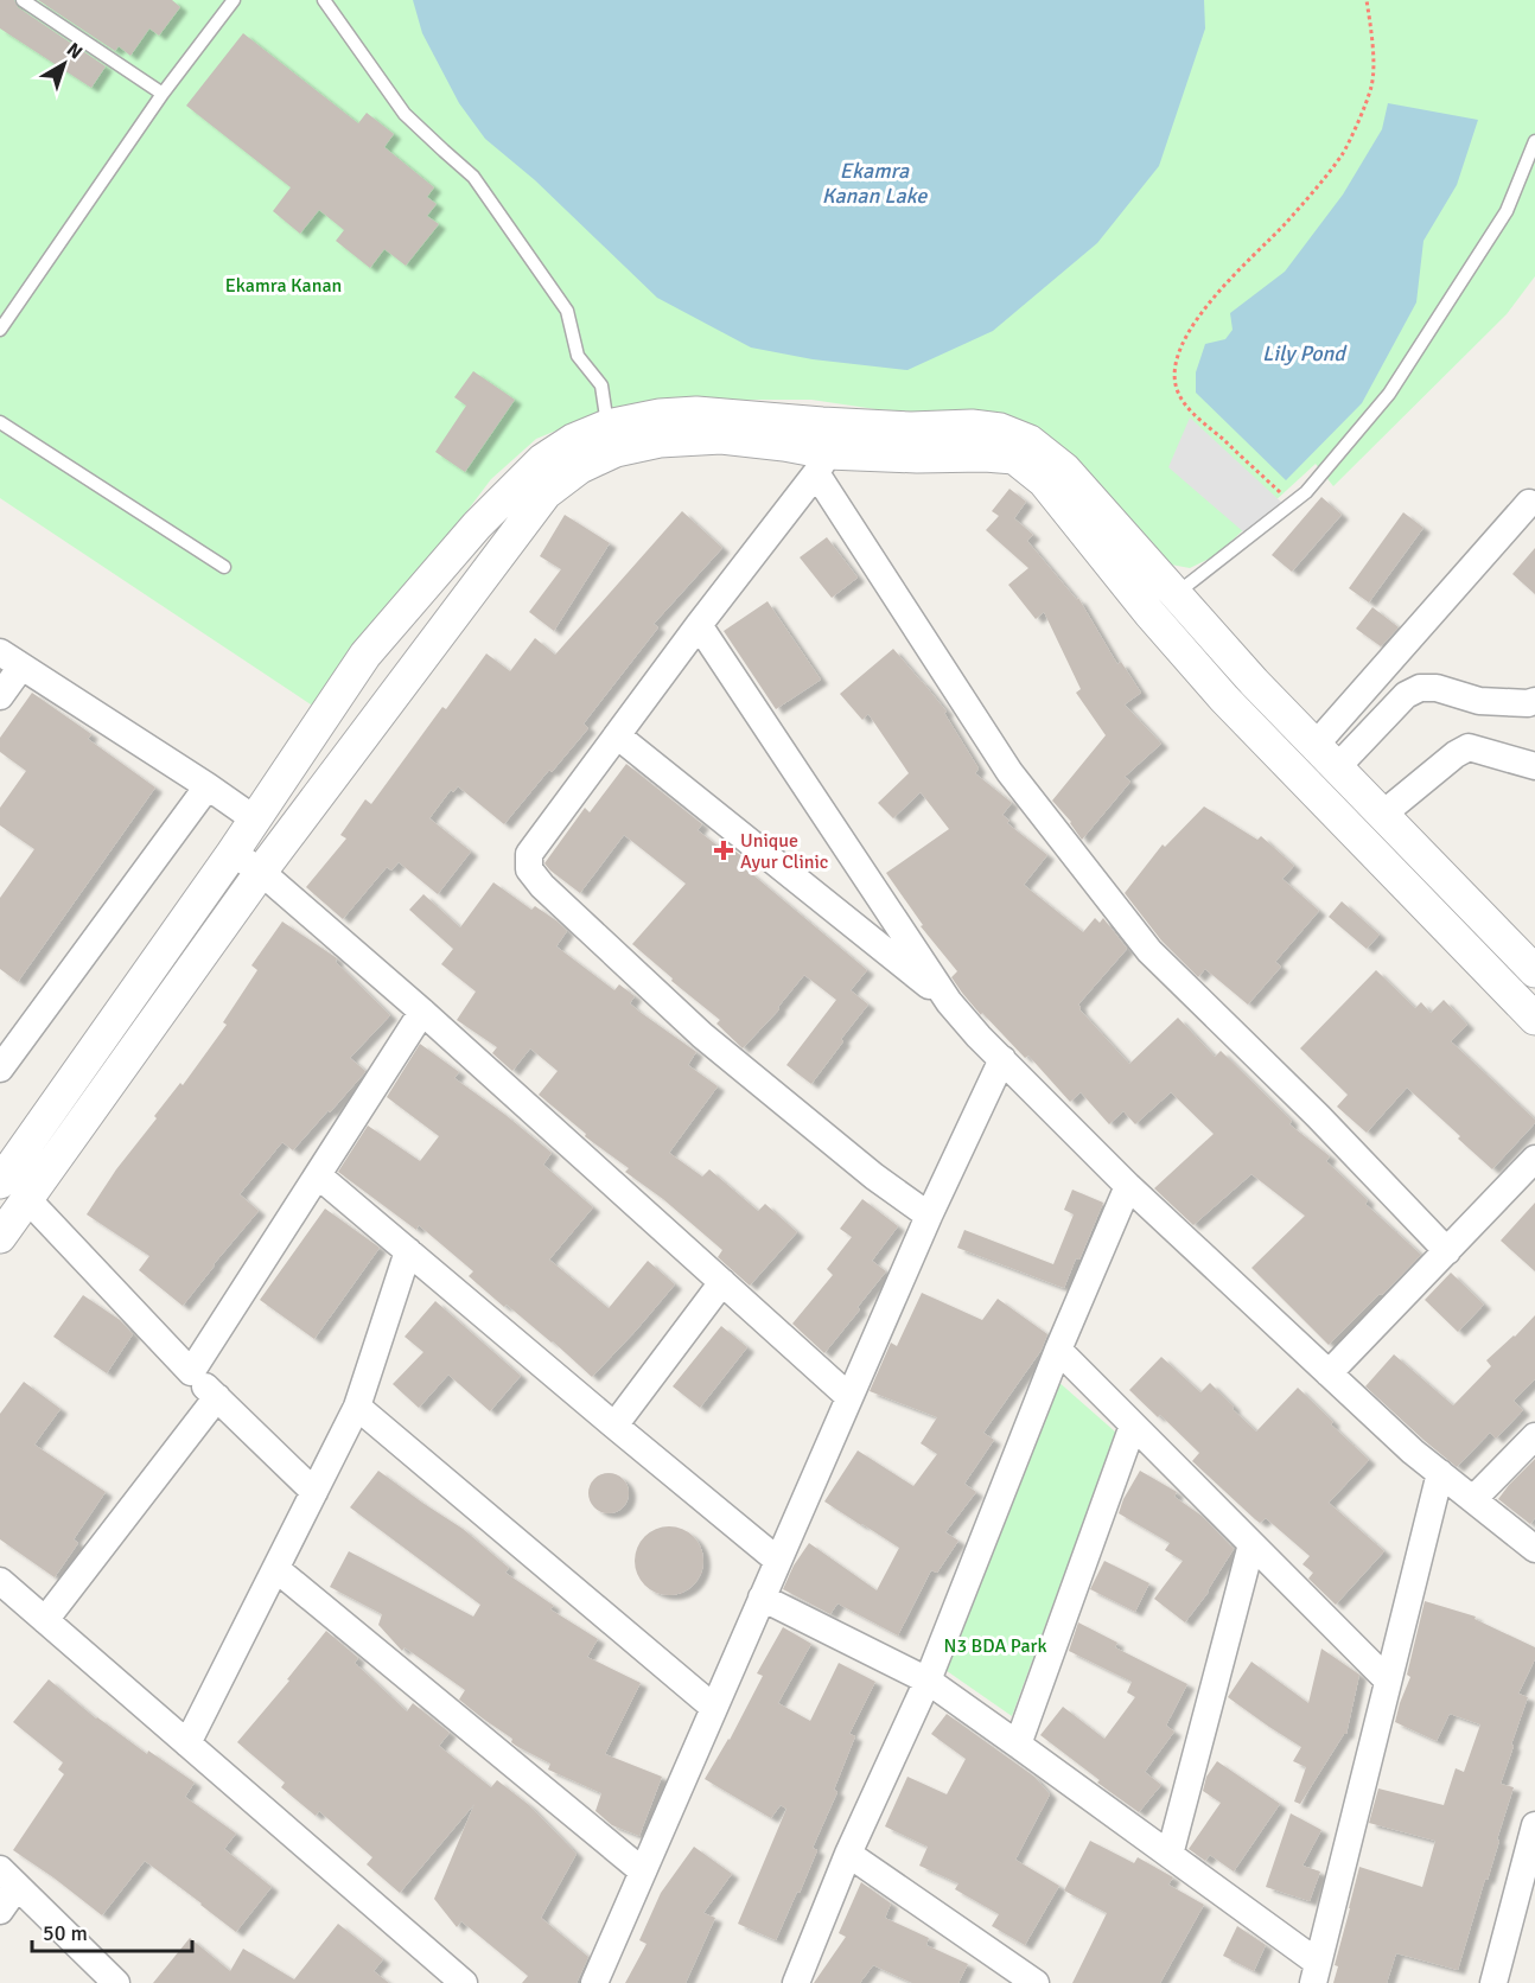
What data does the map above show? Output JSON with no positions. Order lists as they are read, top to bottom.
{
  "water": ["Ekamra Kanan Lake", "Lily Pond"],
  "parks": ["Ekamra Kanan", "N3 BDA Park"],
  "places": {
    "health": ["Unique Ayur Clinic"]
  },
  "scale_bar": "50 m",
  "north": "top right"
}
